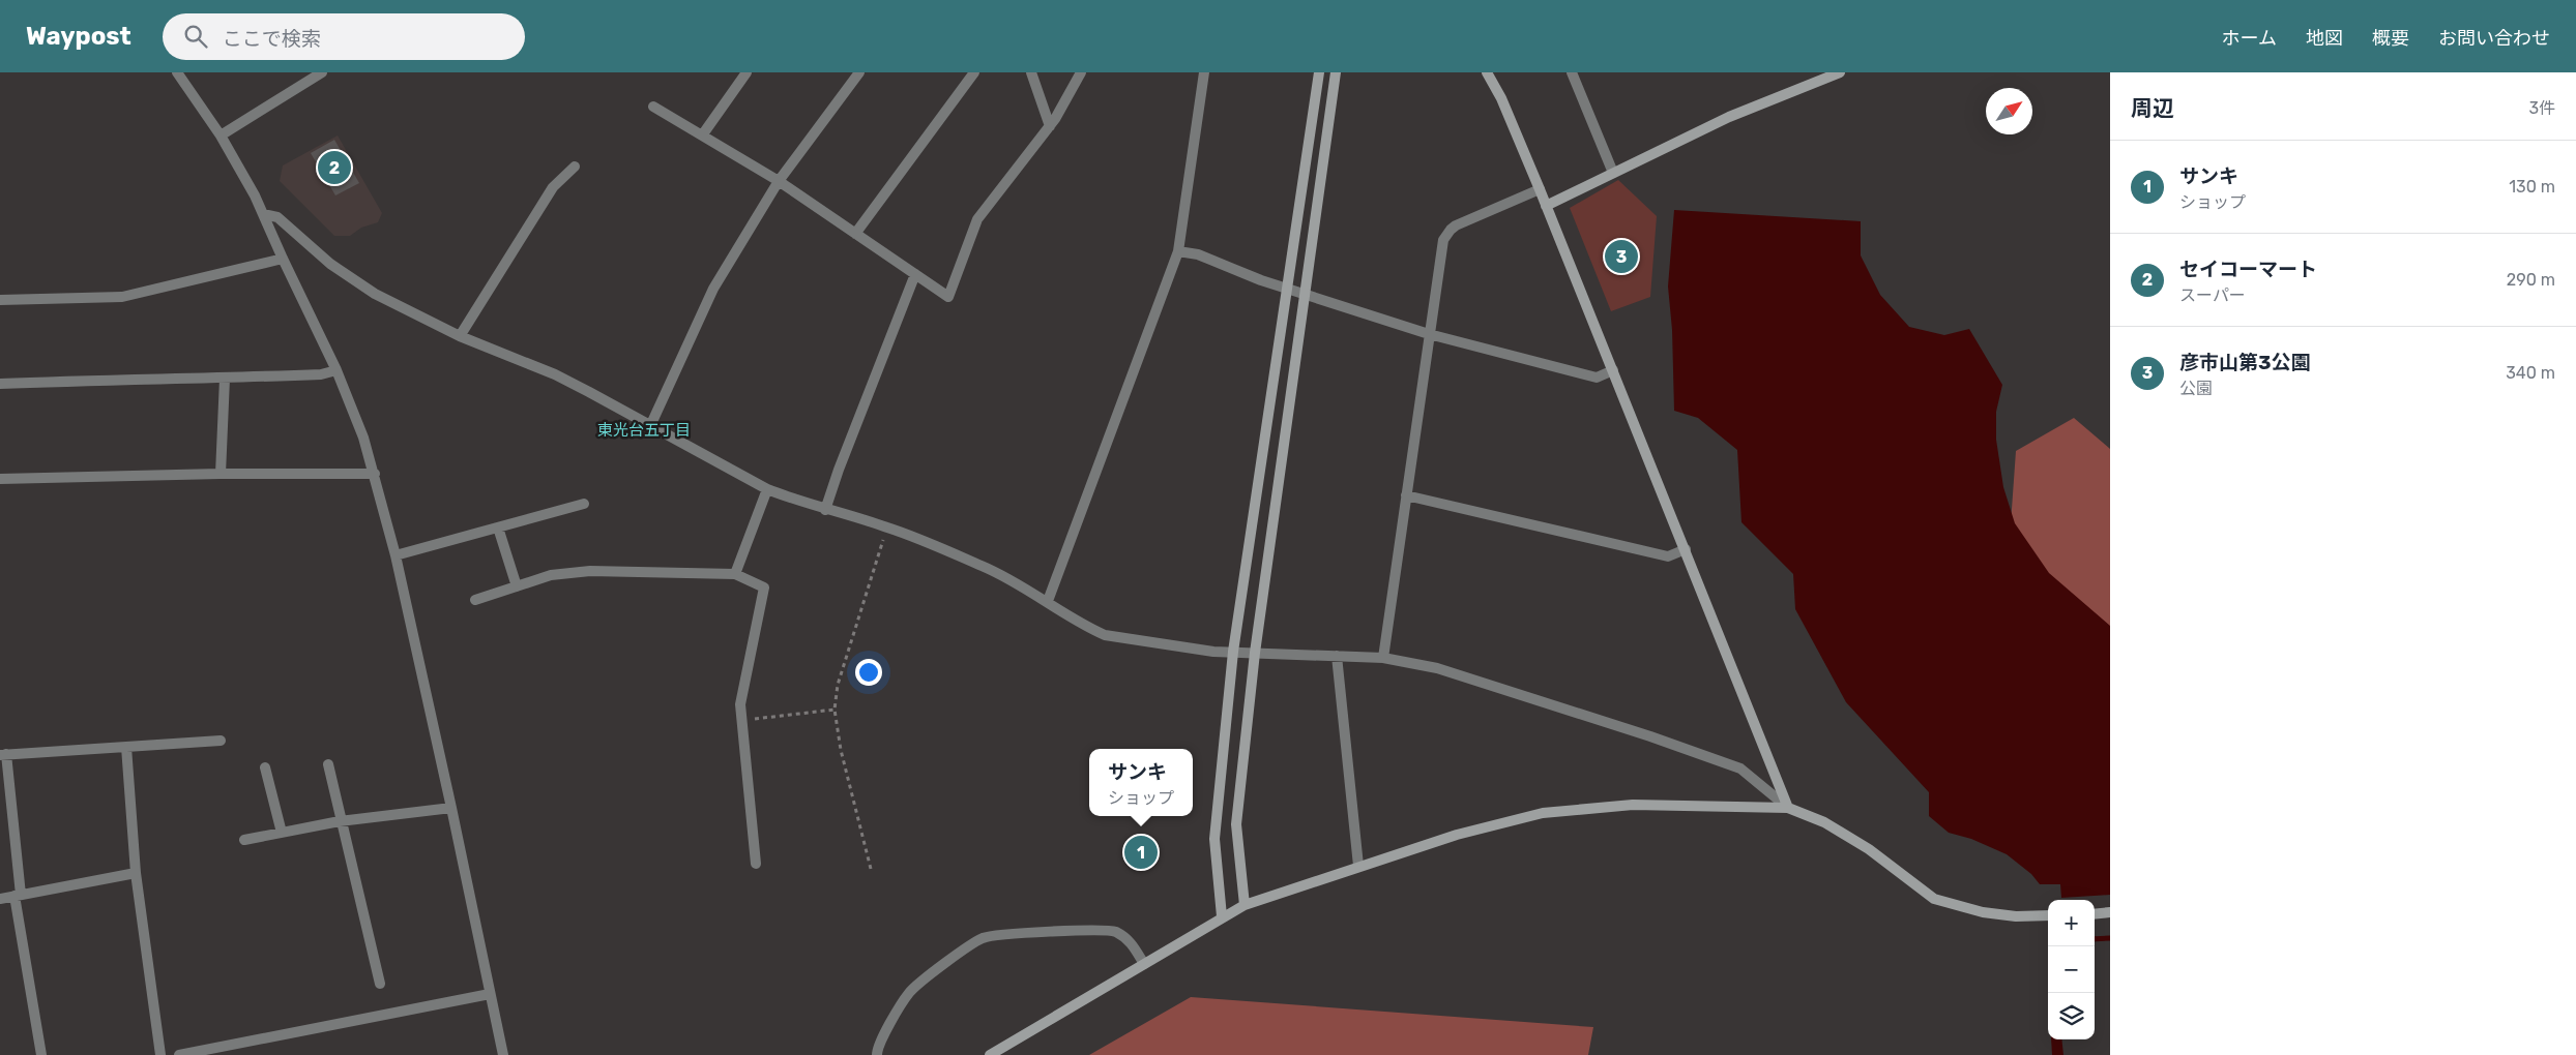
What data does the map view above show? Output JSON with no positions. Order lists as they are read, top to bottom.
{
  "districts": ["東光台五丁目"],
  "north": "top right",
  "page": {
    "header": "Waypost",
    "search": "ここで検索",
    "nav": [
      "ホーム",
      "地図",
      "概要",
      "お問い合わせ"
    ],
    "heading": ["周辺", "3件"],
    "list": [
      {
        "mark": "1",
        "name": "サンキ",
        "note": "ショップ",
        "value": "130 m"
      },
      {
        "mark": "2",
        "name": "セイコーマート",
        "note": "スーパー",
        "value": "290 m"
      },
      {
        "mark": "3",
        "name": "彦市山第3公園",
        "note": "公園",
        "value": "340 m"
      }
    ],
    "pins": ["2", "3", "1"],
    "popup": ["サンキ", "ショップ"],
    "map_buttons": ["+", "−"]
  }
}
